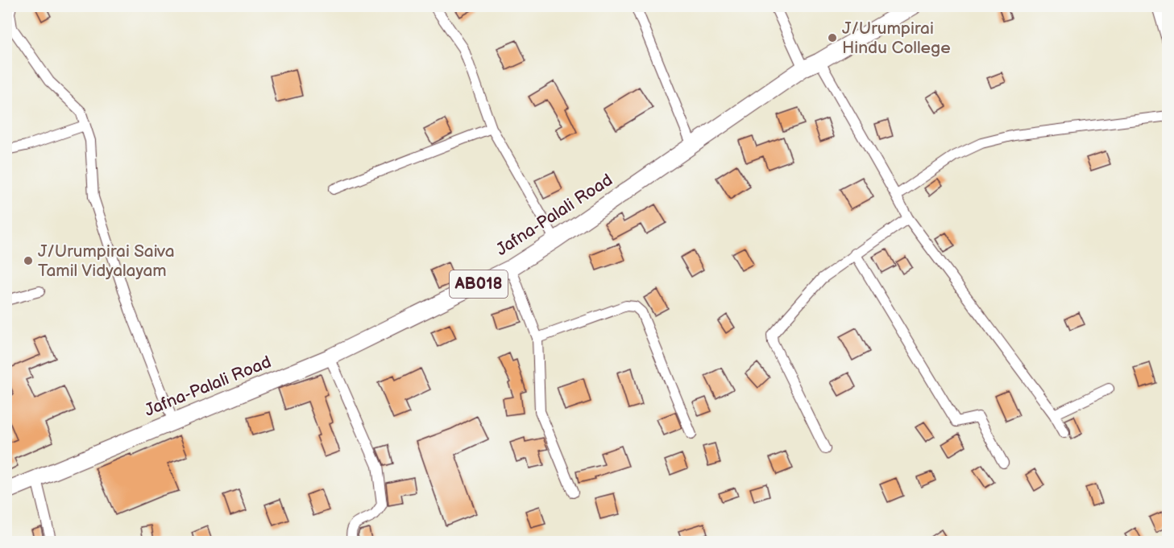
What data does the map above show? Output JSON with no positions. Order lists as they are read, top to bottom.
{
  "streets": {
    "main road": ["Jafna-Palali Road", "AB018"]
  },
  "places": ["J/Urumpirai Hindu College", "J/Urumpirai Saiva Tamil Vidyalayam"]
}
